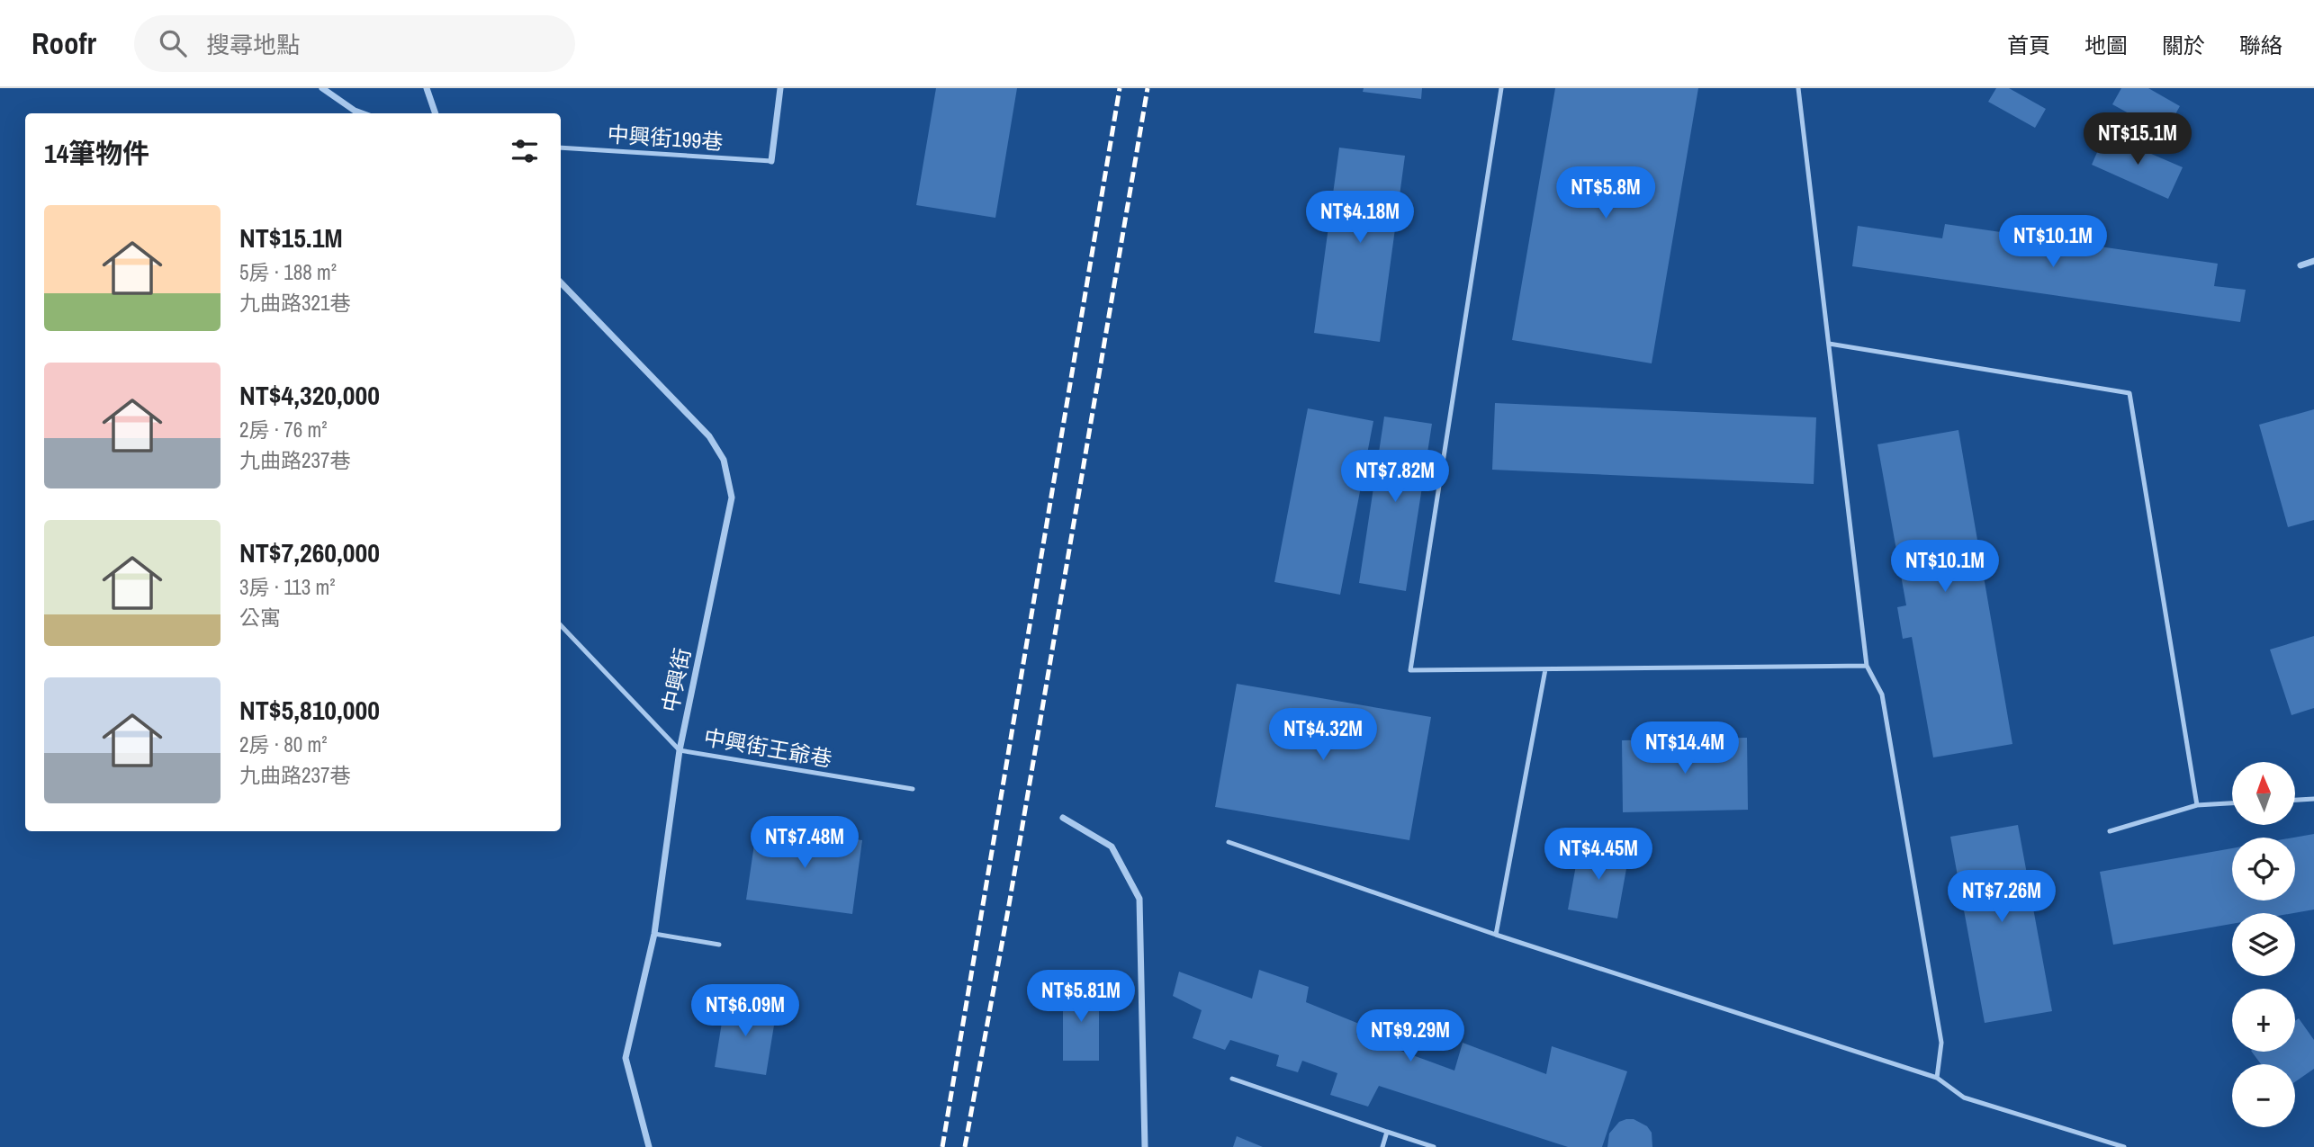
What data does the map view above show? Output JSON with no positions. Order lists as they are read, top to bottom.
{
  "streets": {
    "street": ["中興街"],
    "lane": ["中興街199巷", "中興街王爺巷"]
  },
  "crossings": [
    ["中興街", "中興街王爺巷"]
  ],
  "north": "top",
  "page": {
    "header": "Roofr",
    "search": "搜尋地點",
    "nav": [
      "首頁",
      "地圖",
      "關於",
      "聯絡"
    ],
    "price": [
      "NT$15.1M",
      "NT$5.8M",
      "NT$4.18M",
      "NT$10.1M",
      "NT$7.82M",
      "NT$10.1M",
      "NT$4.32M",
      "NT$14.4M",
      "NT$7.48M",
      "NT$4.45M",
      "NT$7.26M",
      "NT$5.81M",
      "NT$6.09M",
      "NT$9.29M"
    ],
    "heading": "14筆物件",
    "list": [
      {
        "name": "NT$15.1M",
        "note": "5房 · 188 m² · 九曲路321巷"
      },
      {
        "name": "NT$4,320,000",
        "note": "2房 · 76 m² · 九曲路237巷"
      },
      {
        "name": "NT$7,260,000",
        "note": "3房 · 113 m² · 公寓"
      },
      {
        "name": "NT$5,810,000",
        "note": "2房 · 80 m² · 九曲路237巷"
      }
    ],
    "map_buttons": ["+", "−"]
  }
}
